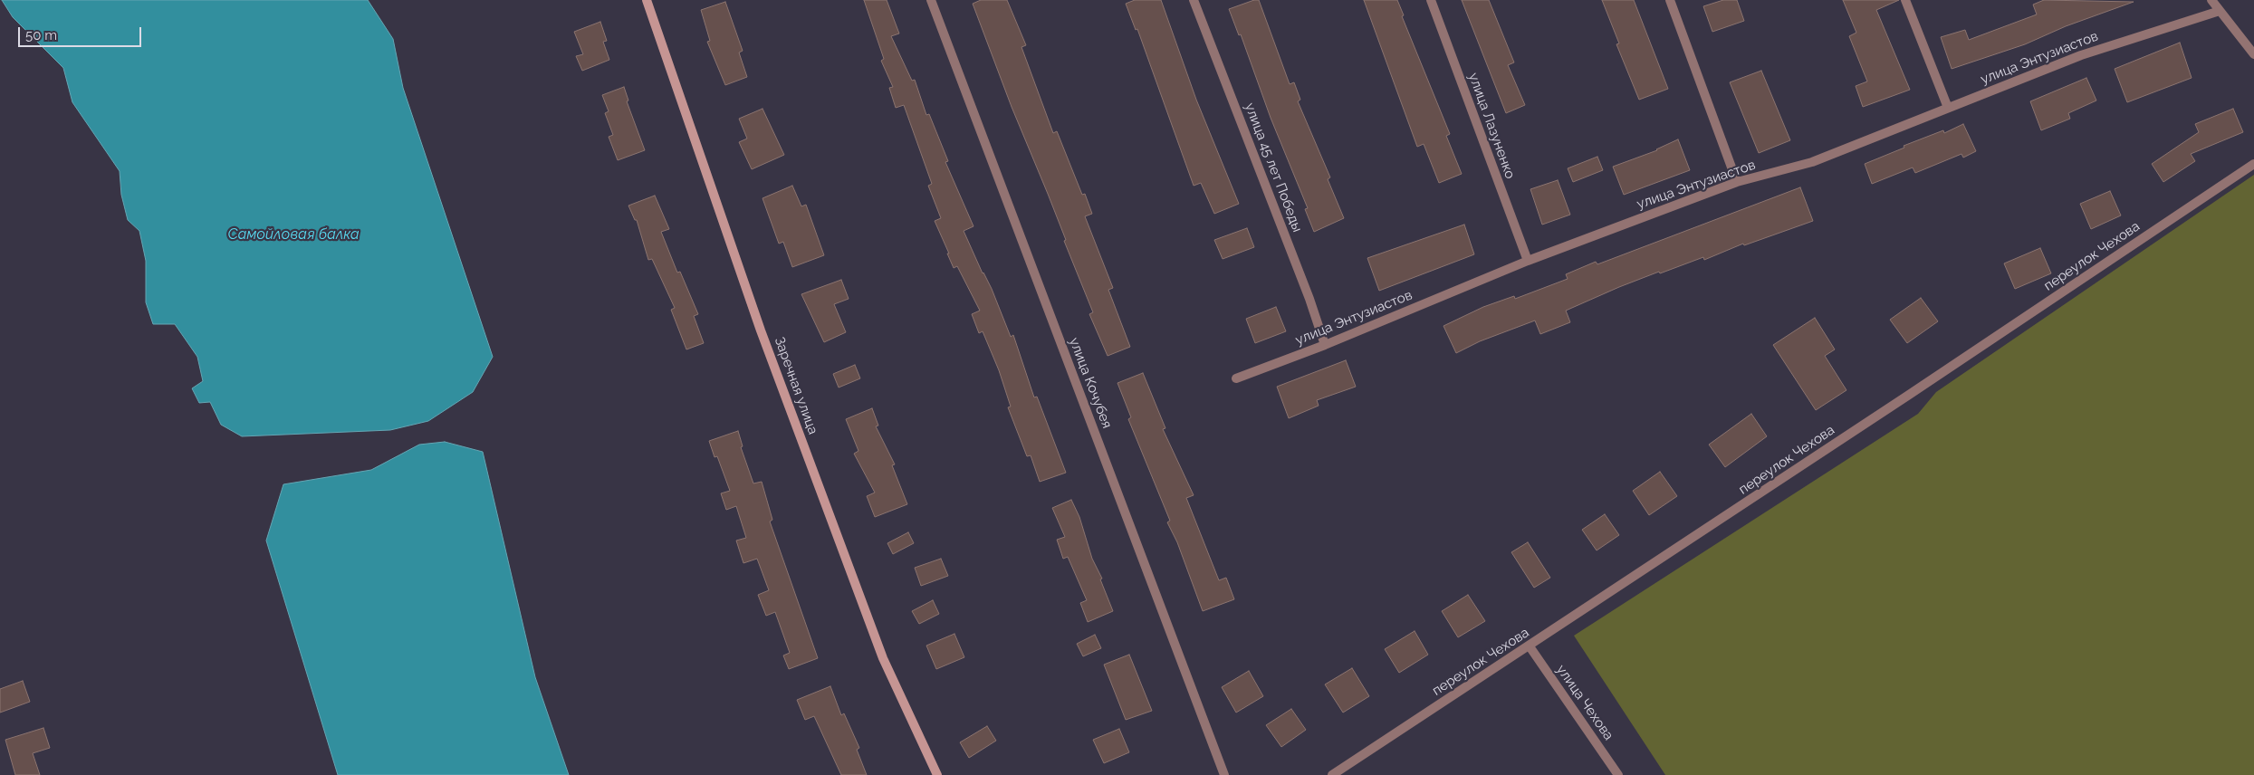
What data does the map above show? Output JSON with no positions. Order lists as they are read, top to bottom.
{
  "streets": {
    "main road": ["Заречная улица"],
    "street": [
      "улица Энтузиастов",
      "улица Лазуненко",
      "улица 45 лет Победы",
      "переулок Чехова",
      "улица Кочубея",
      "улица Чехова"
    ]
  },
  "crossings": [
    ["улица Энтузиастов", "улица Лазуненко"],
    ["улица Энтузиастов", "улица 45 лет Победы"],
    ["переулок Чехова", "улица Чехова"]
  ],
  "water": ["Самойловая балка"],
  "scale_bar": "50 m"
}
